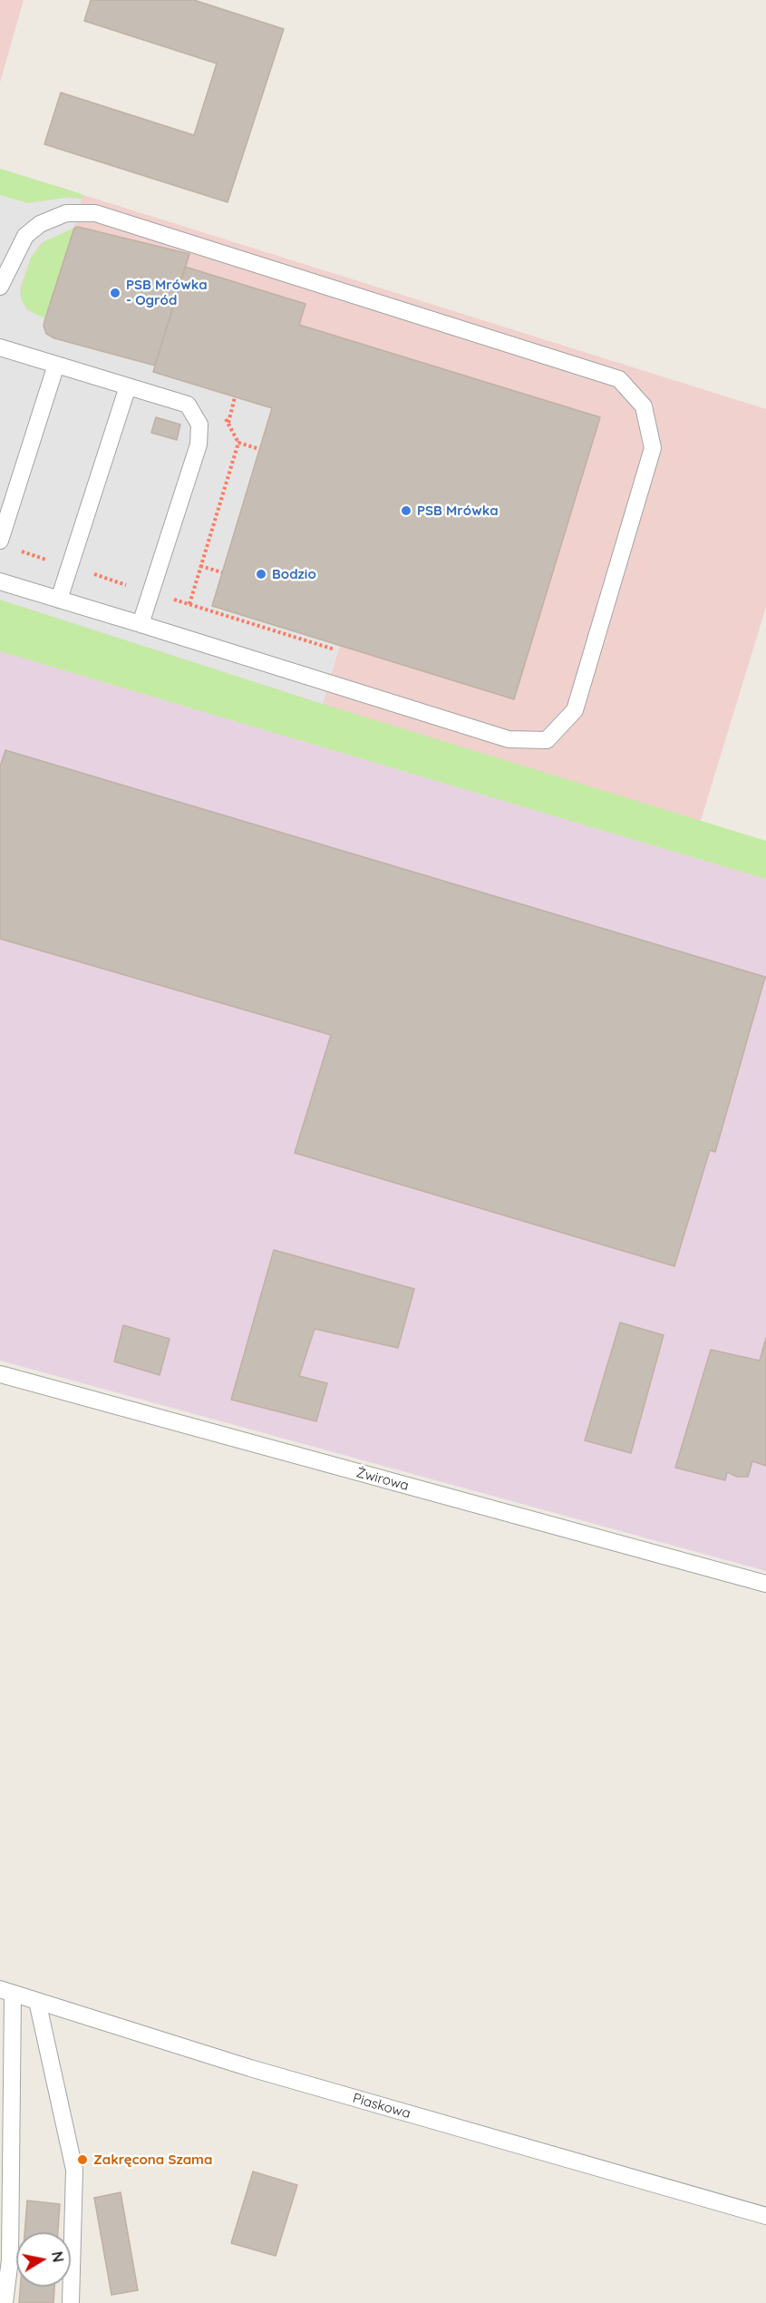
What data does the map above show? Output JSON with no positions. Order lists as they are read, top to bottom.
{
  "streets": {
    "lane": ["Żwirowa", "Piaskowa"]
  },
  "places": [
    "PSB Mrówka - Ogród",
    "PSB Mrówka",
    "Bodzio",
    "Zakręcona Szama"
  ],
  "north": "right"
}
